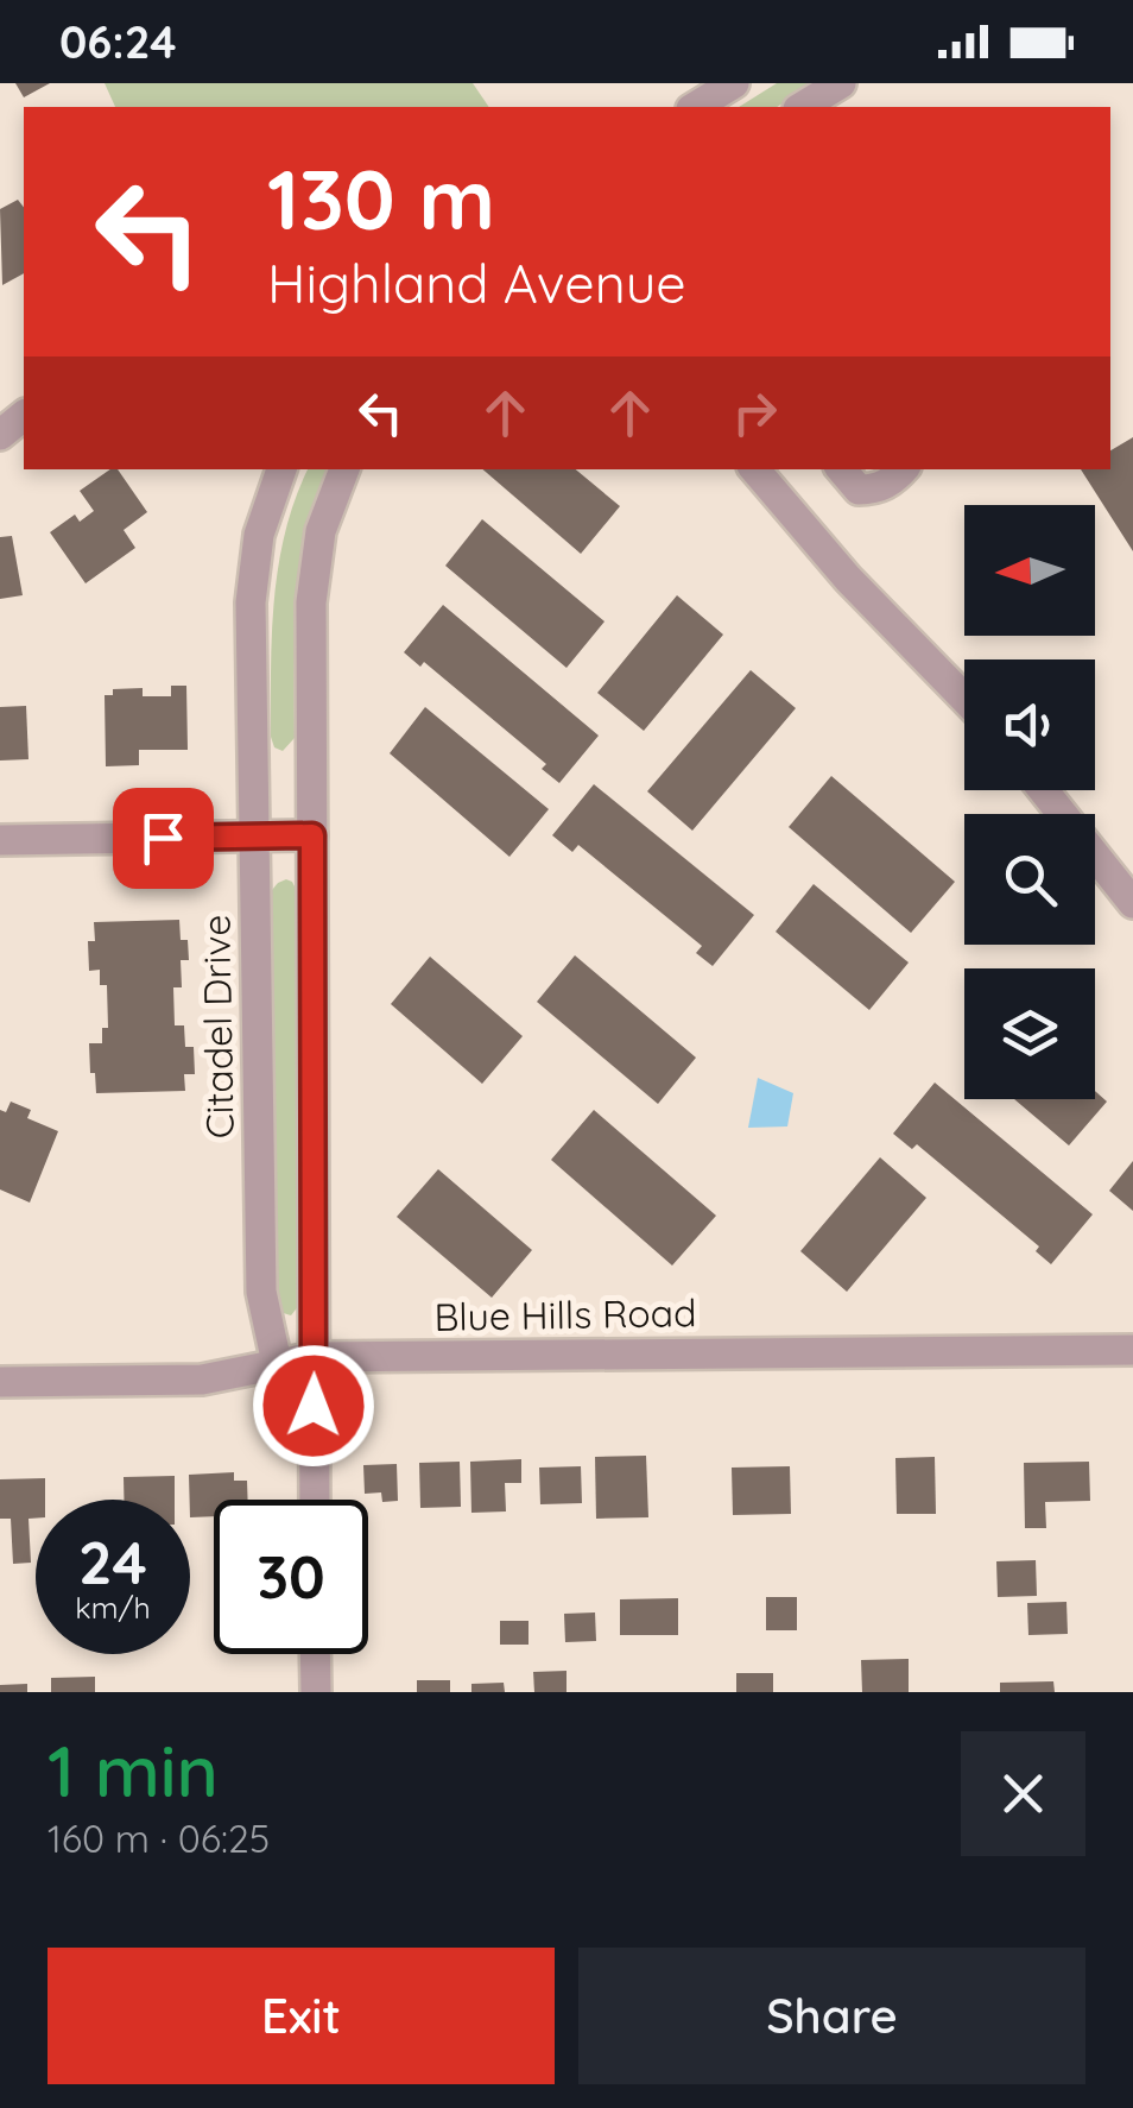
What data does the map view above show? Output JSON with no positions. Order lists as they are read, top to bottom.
{
  "streets": {
    "street": ["Citadel Drive", "Blue Hills Road"]
  },
  "crossings": [
    ["Citadel Drive", "Blue Hills Road"]
  ],
  "north": "left",
  "page": {
    "status": "06:24",
    "turn": ["130 m", "Highland Avenue"],
    "speed": "24 km/h",
    "limit": "30",
    "heading": ["1 min", "160 m · 06:25"],
    "buttons": ["Exit", "Share"]
  }
}
